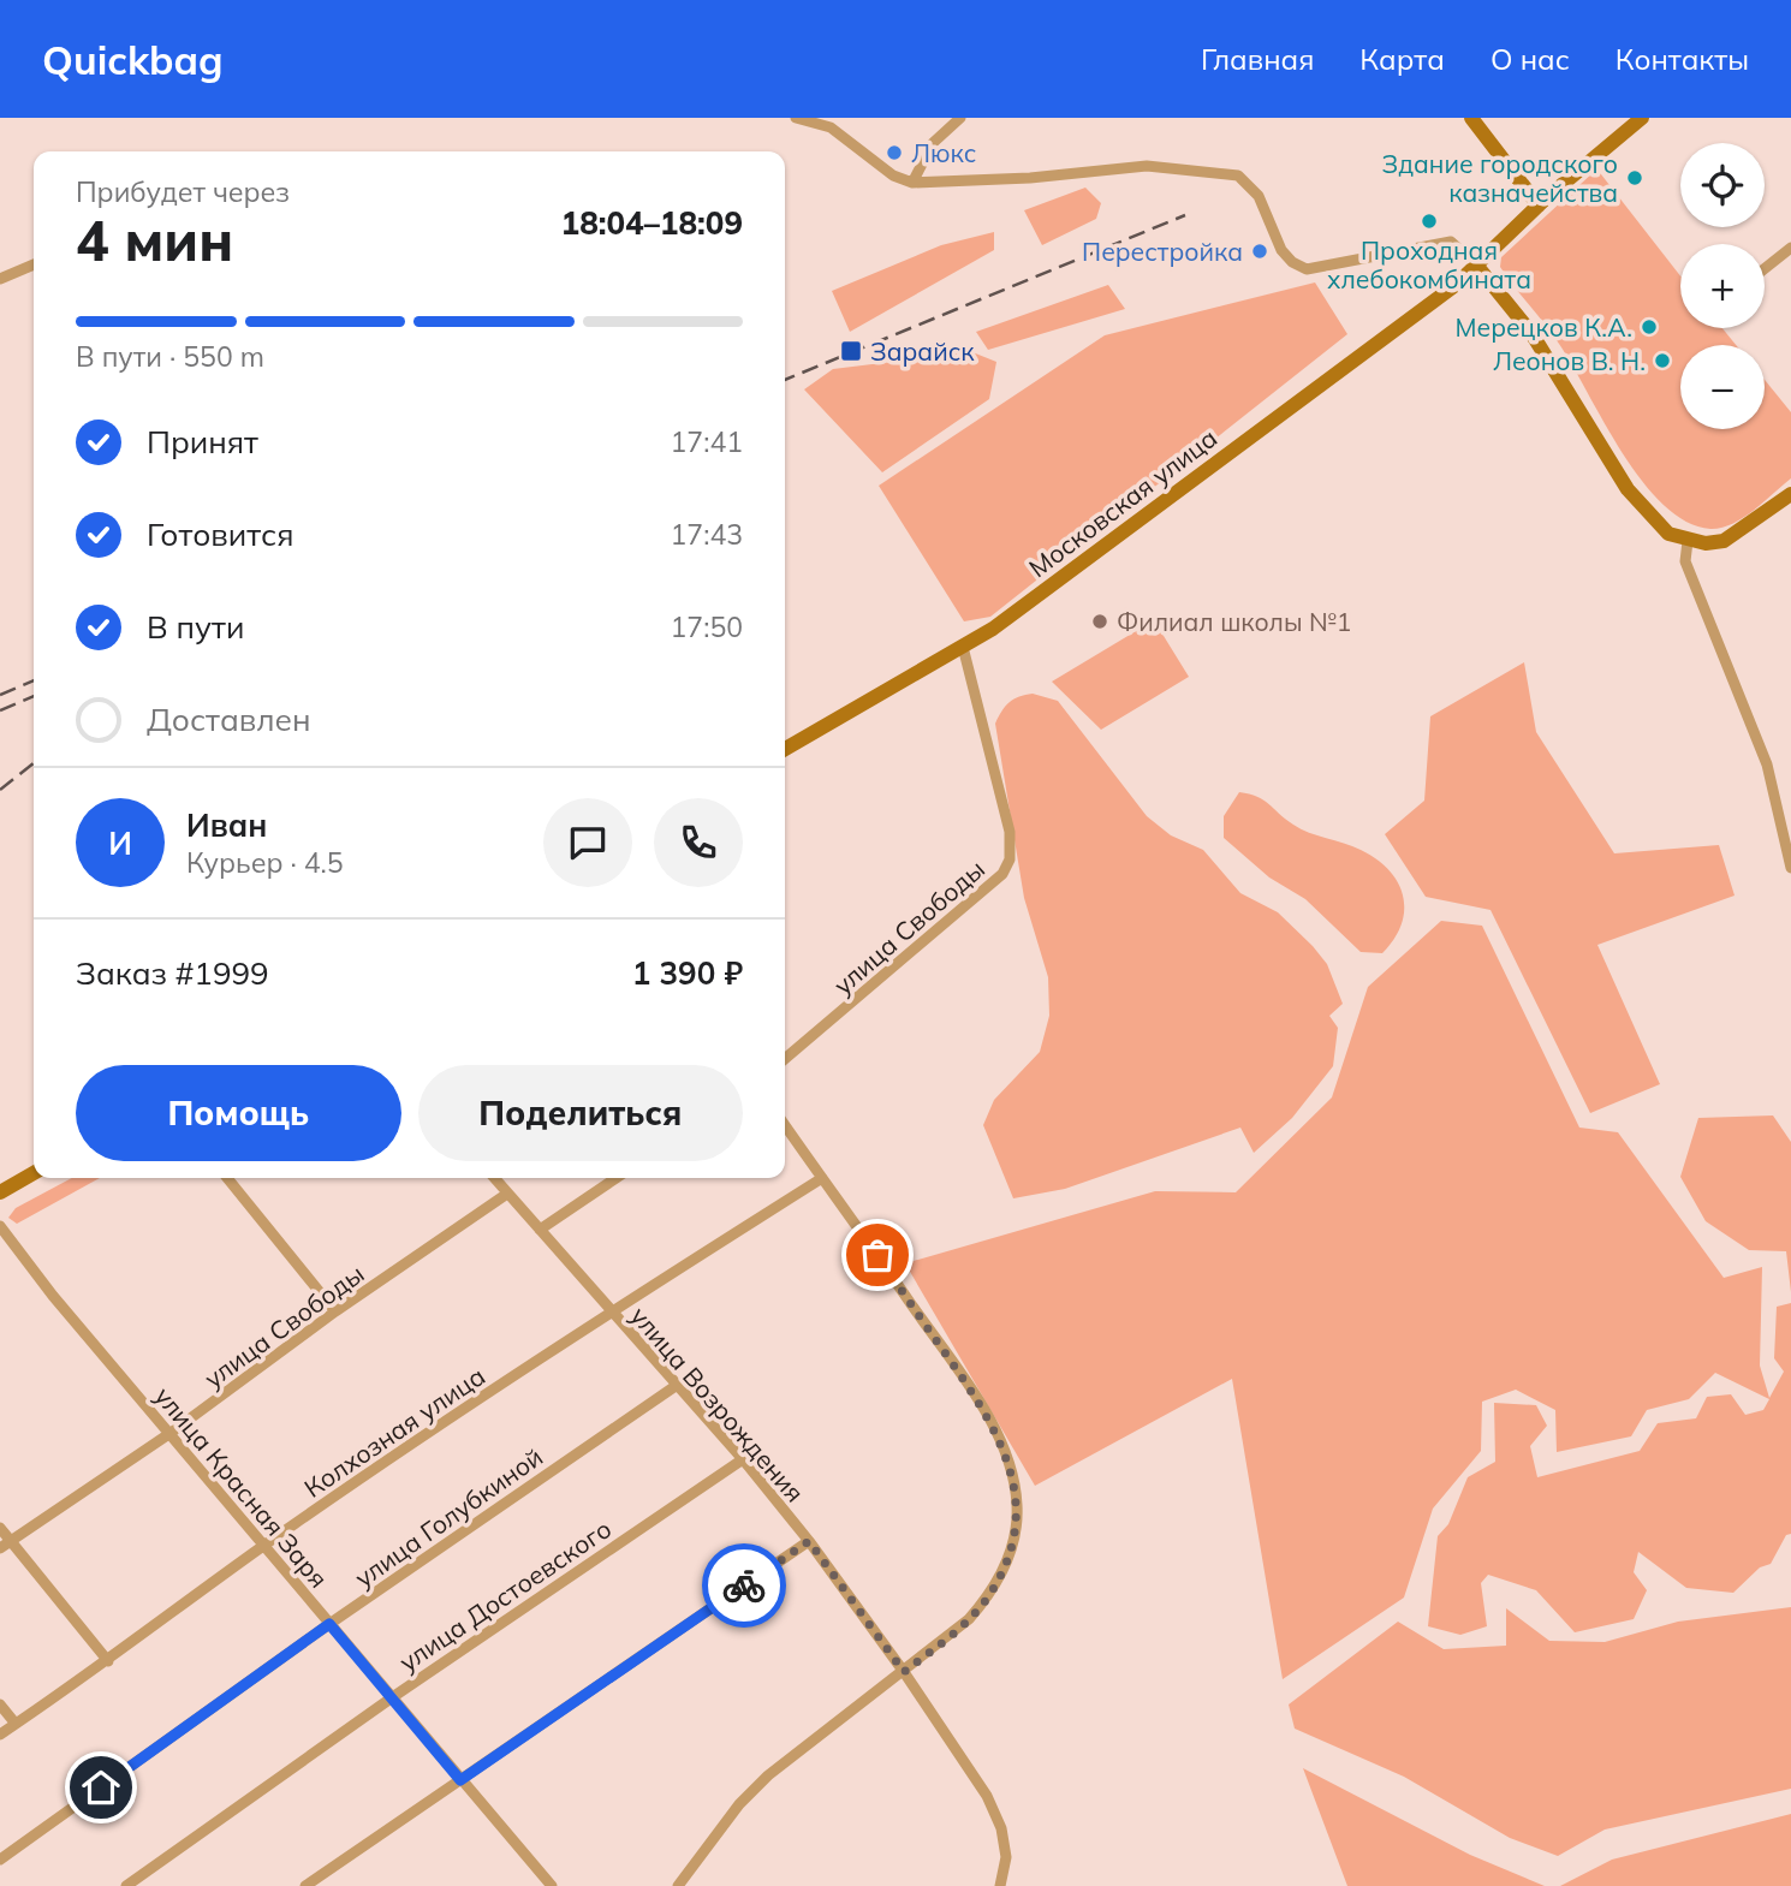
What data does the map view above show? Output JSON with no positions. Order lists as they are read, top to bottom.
{
  "streets": {
    "main road": ["Московская улица"],
    "street": [
      "улица Свободы",
      "улица Возрождения",
      "Колхозная улица",
      "улица Красная Заря",
      "улица Голубкиной",
      "улица Достоевского"
    ]
  },
  "crossings": [
    ["Московская улица", "улица Свободы"],
    ["улица Свободы", "улица Возрождения"],
    ["улица Свободы", "улица Красная Заря"],
    ["улица Возрождения", "Колхозная улица"],
    ["улица Возрождения", "улица Голубкиной"],
    ["улица Возрождения", "улица Достоевского"],
    ["Колхозная улица", "улица Красная Заря"],
    ["улица Красная Заря", "улица Голубкиной"],
    ["улица Красная Заря", "улица Достоевского"]
  ],
  "places": {
    "other": [
      "Люкс",
      "Здание городского казначейства",
      "Проходная хлебокомбината",
      "Перестройка",
      "Мерецков К.А.",
      "Леонов В. Н.",
      "Филиал школы №1"
    ],
    "transit": ["Зарайск"]
  },
  "page": {
    "header": "Quickbag",
    "nav": [
      "Главная",
      "Карта",
      "О нас",
      "Контакты"
    ],
    "map_buttons": ["+", "−"],
    "heading": ["4 мин", "Прибудет через", "18:04–18:09"],
    "panel": [
      "Иван",
      "Курьер · 4.5",
      "Заказ #1999",
      "1 390 ₽"
    ],
    "bar": "В пути · 550 m",
    "list": [
      ["Принят", "17:41"],
      ["Готовится", "17:43"],
      ["В пути", "17:50"],
      "Доставлен"
    ],
    "round": "И",
    "buttons": ["Помощь", "Поделиться"]
  }
}
